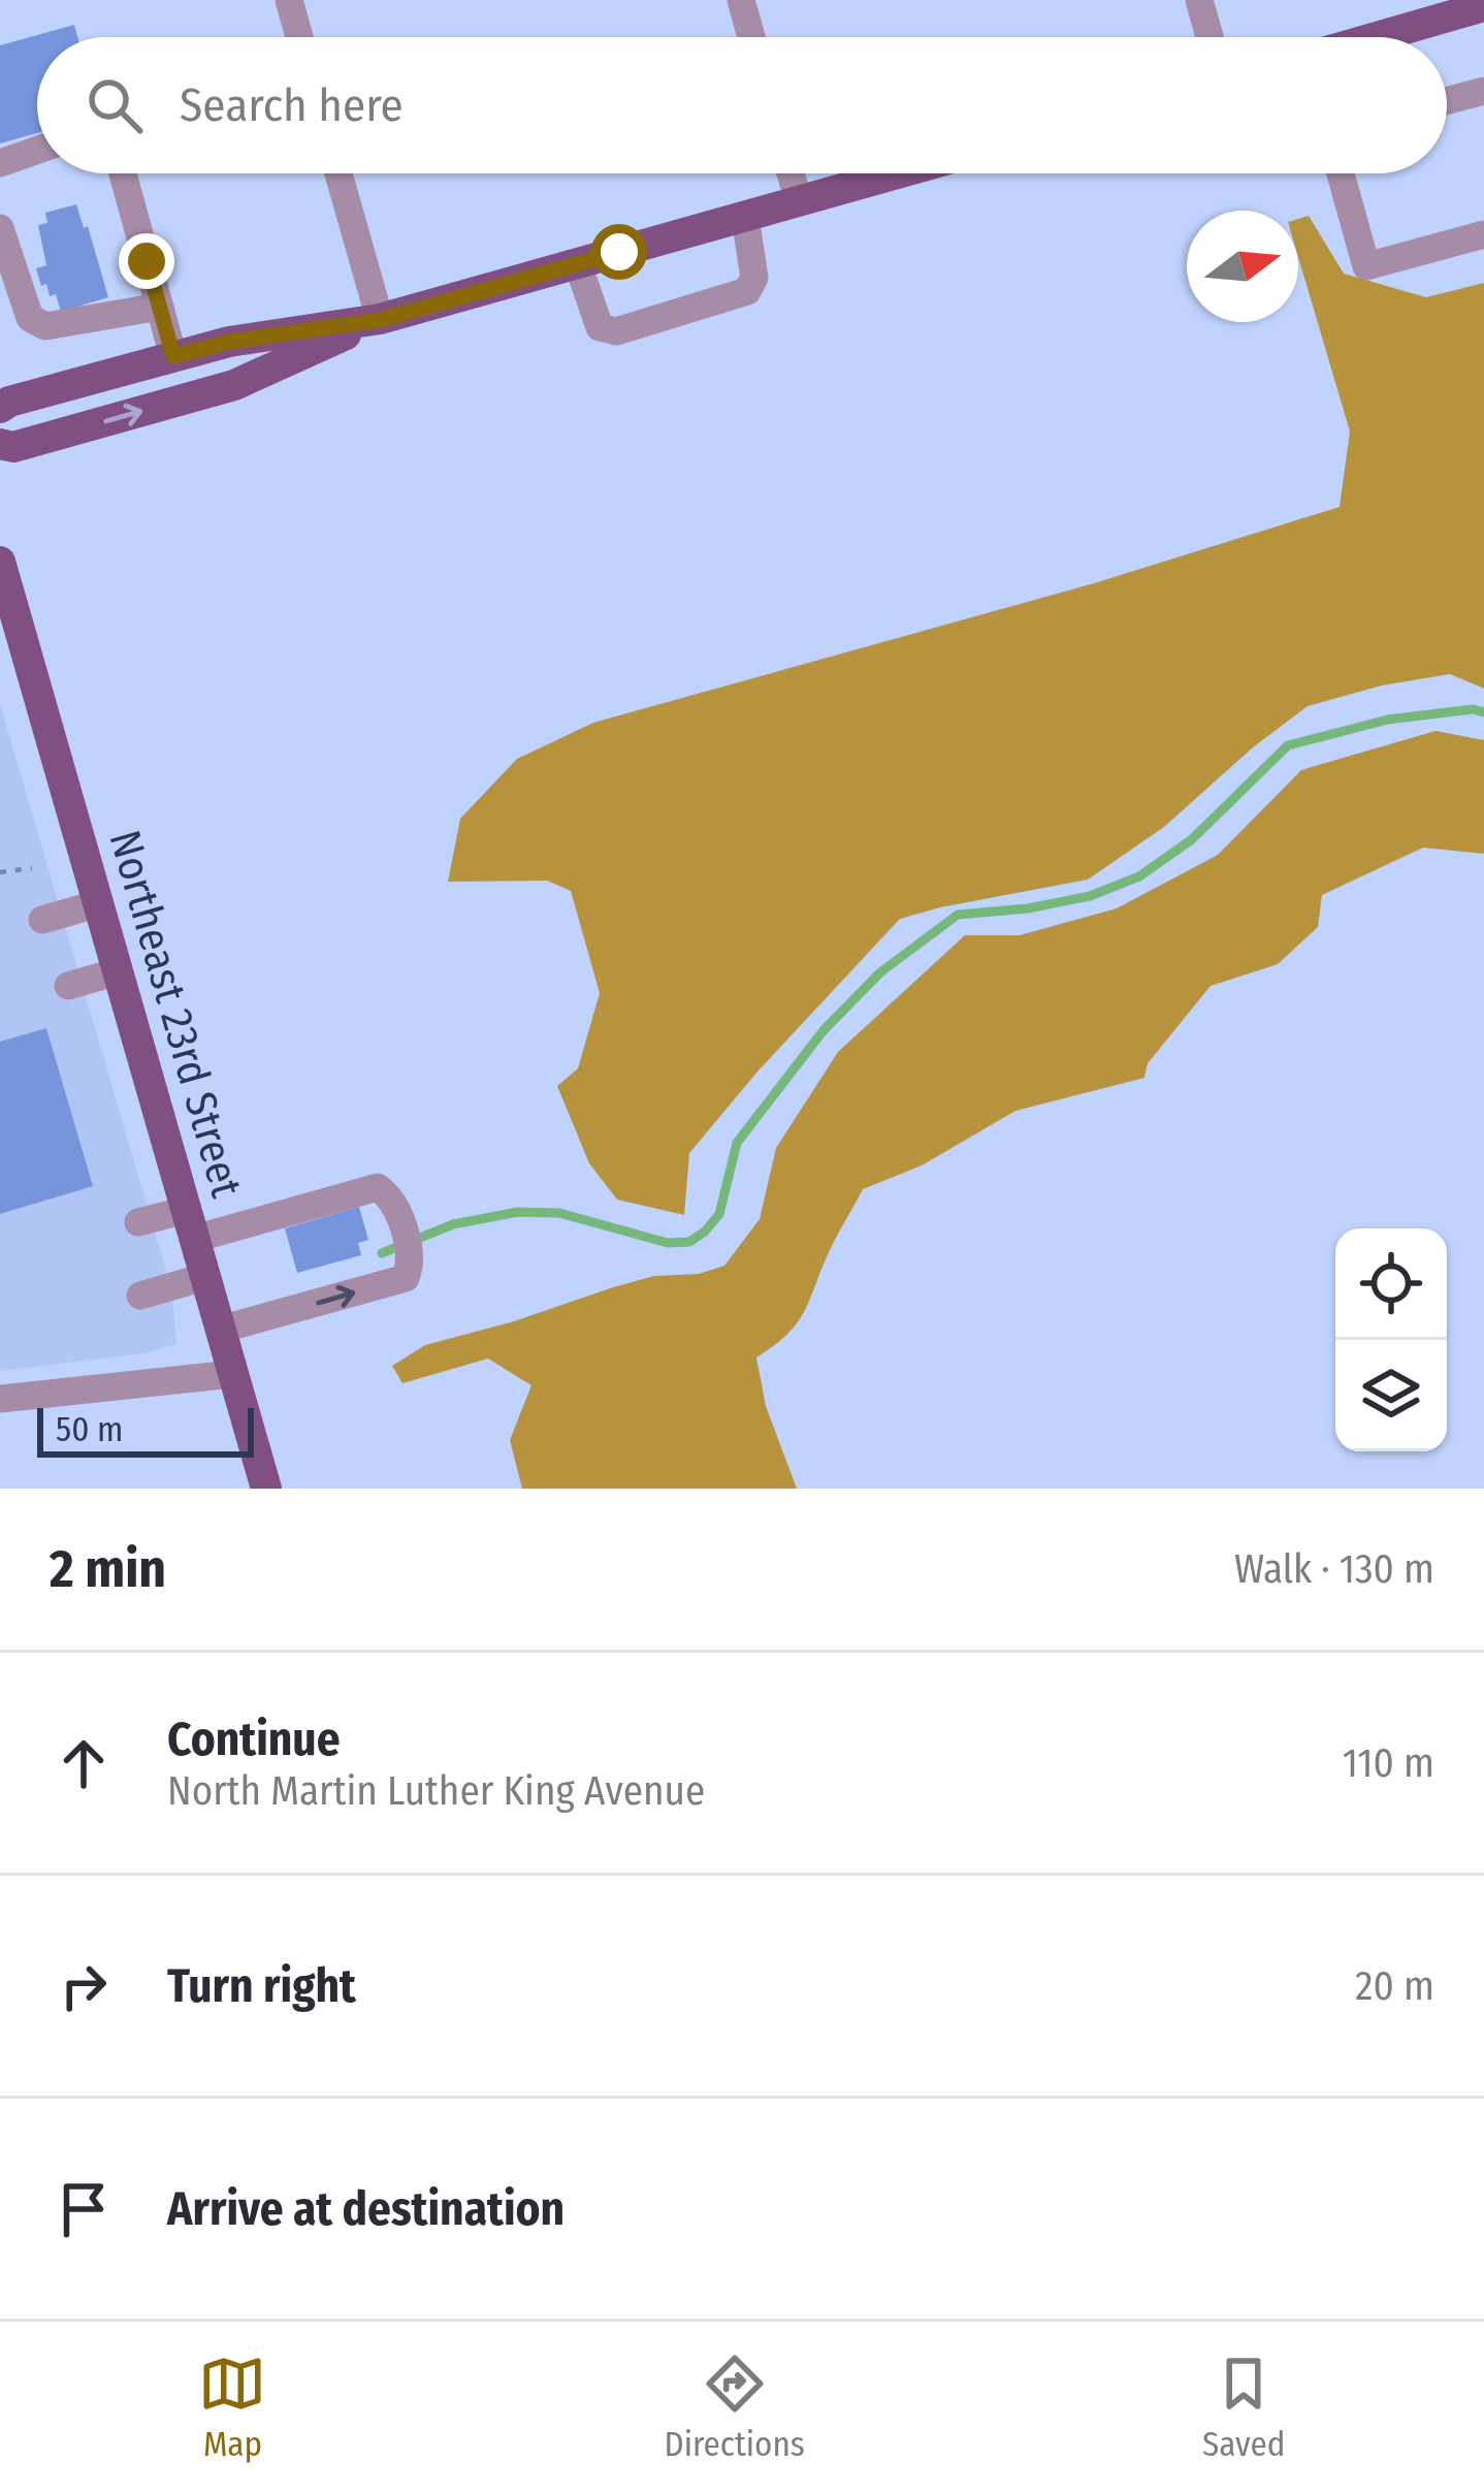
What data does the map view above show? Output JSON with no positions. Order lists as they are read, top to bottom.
{
  "streets": {
    "main road": ["Northeast 23rd Street"]
  },
  "scale_bar": "50 m",
  "north": "right",
  "page": {
    "search": "Search here",
    "scale": "50 m",
    "heading": ["2 min", "Walk · 130 m"],
    "list": [
      ["Continue", "North Martin Luther King Avenue", "110 m"],
      ["Turn right", "20 m"],
      "Arrive at destination"
    ],
    "nav": ["Map", "Directions", "Saved"]
  }
}
